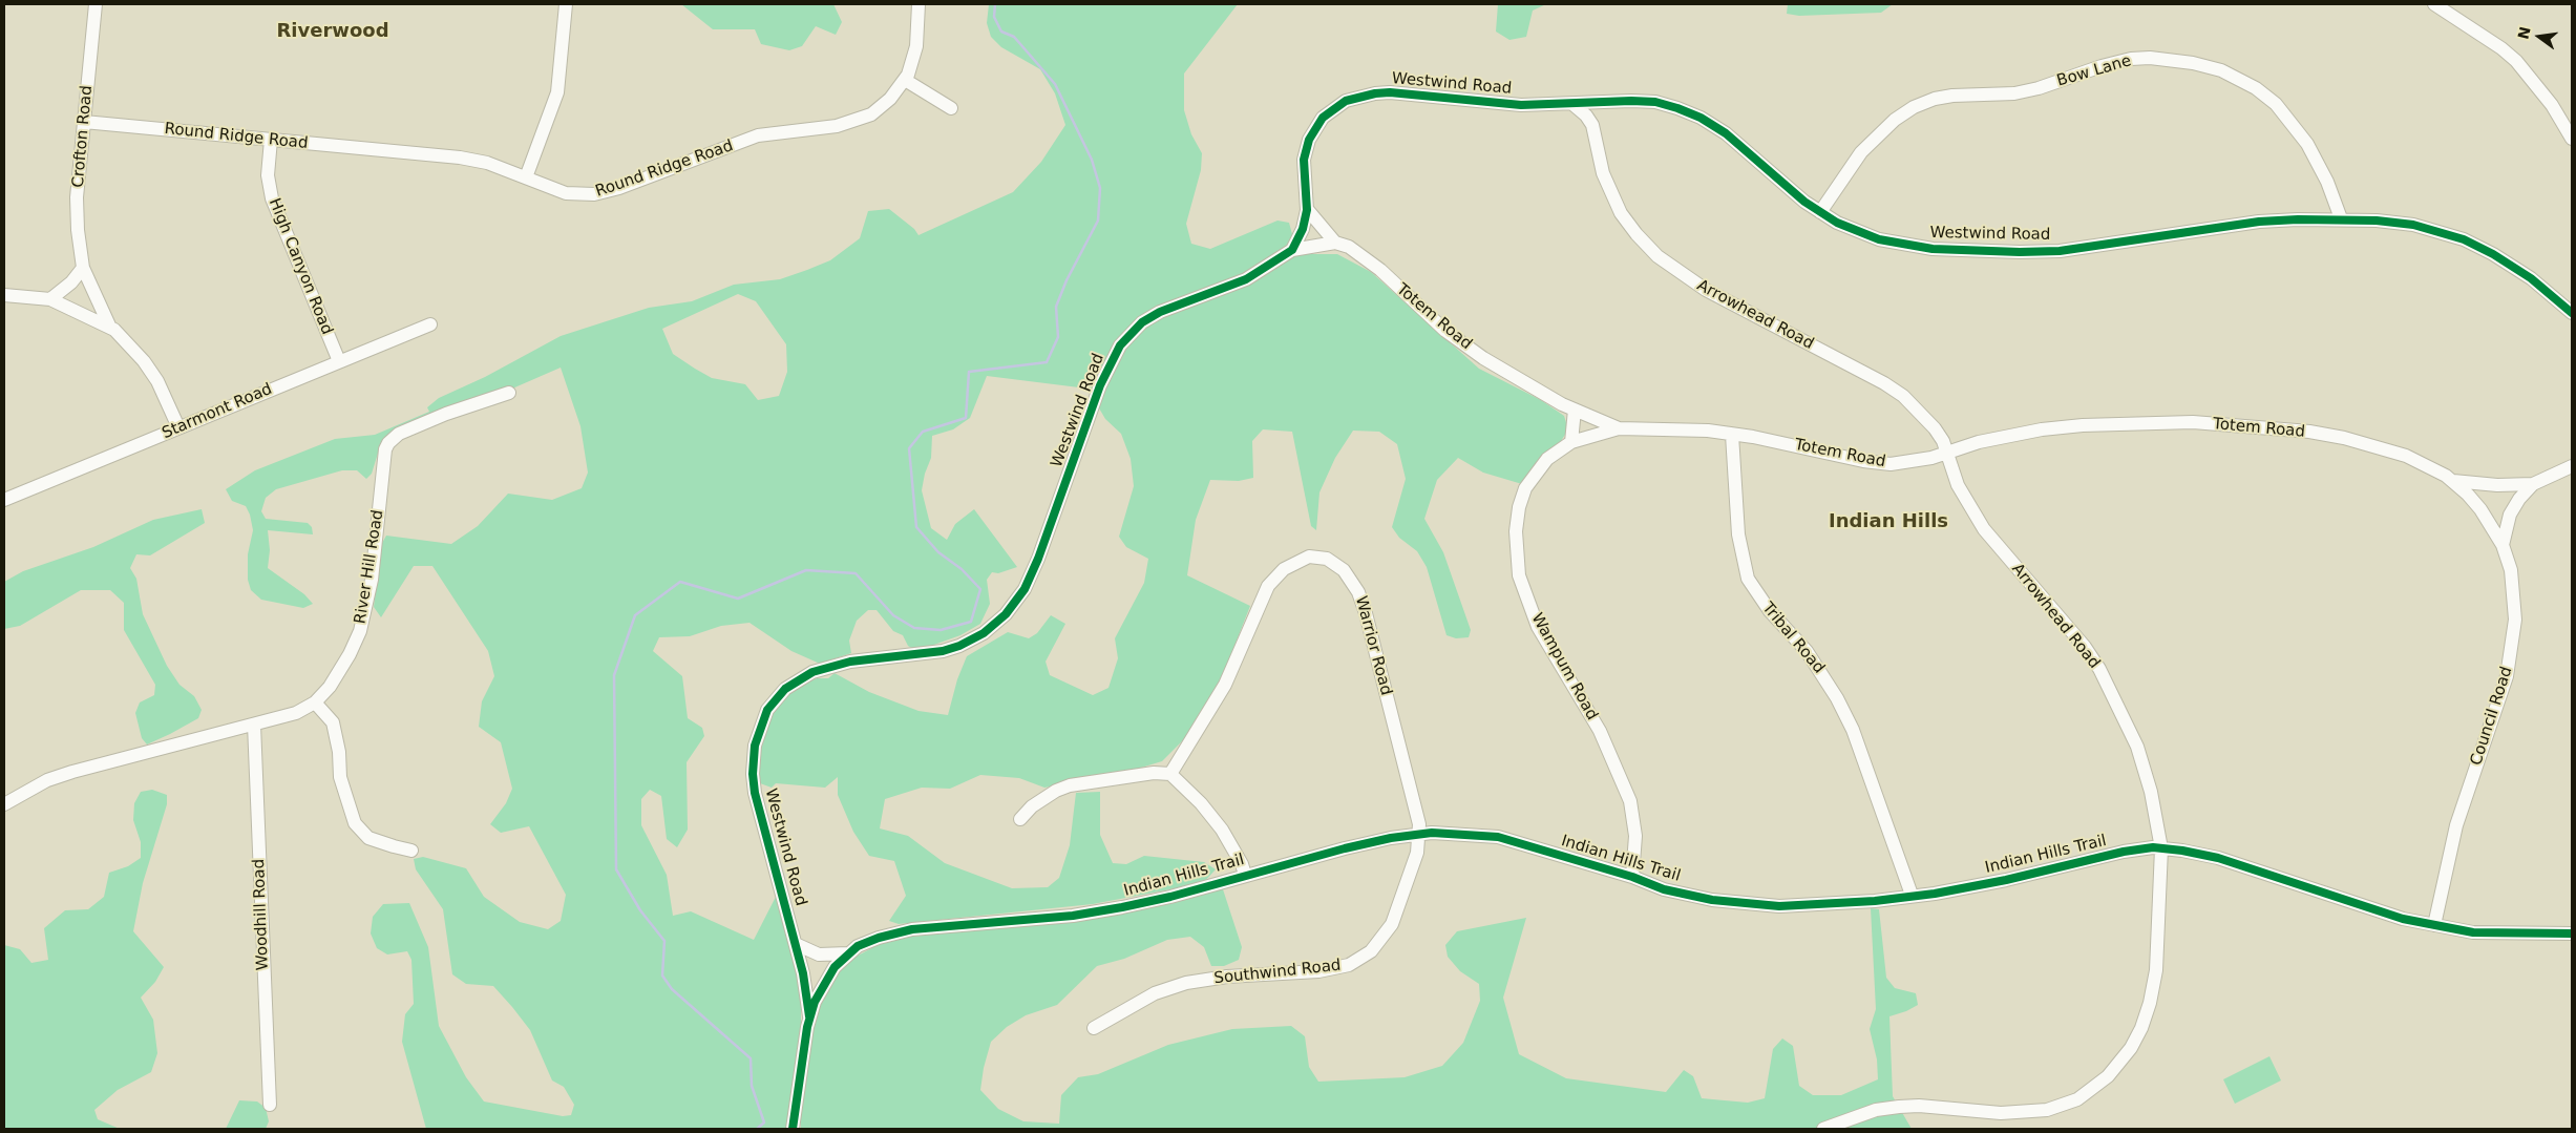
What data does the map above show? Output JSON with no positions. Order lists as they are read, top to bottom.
{
  "streets": {
    "street": [
      "Bow Lane",
      "Westwind Road",
      "Crofton Road",
      "Round Ridge Road",
      "High Canyon Road",
      "Arrowhead Road",
      "Totem Road",
      "Starmont Road",
      "River Hill Road",
      "Tribal Road",
      "Warrior Road",
      "Wampum Road",
      "Council Road",
      "Indian Hills Trail",
      "Woodhill Road",
      "Southwind Road"
    ]
  },
  "crossings": [
    ["Bow Lane", "Westwind Road"],
    ["Westwind Road", "Totem Road"],
    ["Westwind Road", "Indian Hills Trail"],
    ["Crofton Road", "Round Ridge Road"],
    ["Round Ridge Road", "High Canyon Road"],
    ["High Canyon Road", "Starmont Road"],
    ["Arrowhead Road", "Totem Road"],
    ["Arrowhead Road", "Indian Hills Trail"],
    ["Totem Road", "Tribal Road"],
    ["Totem Road", "Wampum Road"],
    ["Totem Road", "Council Road"],
    ["River Hill Road", "Woodhill Road"],
    ["Tribal Road", "Indian Hills Trail"],
    ["Warrior Road", "Indian Hills Trail"],
    ["Warrior Road", "Southwind Road"],
    ["Wampum Road", "Indian Hills Trail"],
    ["Council Road", "Indian Hills Trail"],
    ["Indian Hills Trail", "Southwind Road"]
  ],
  "districts": ["Riverwood", "Indian Hills"],
  "north": "left"
}
